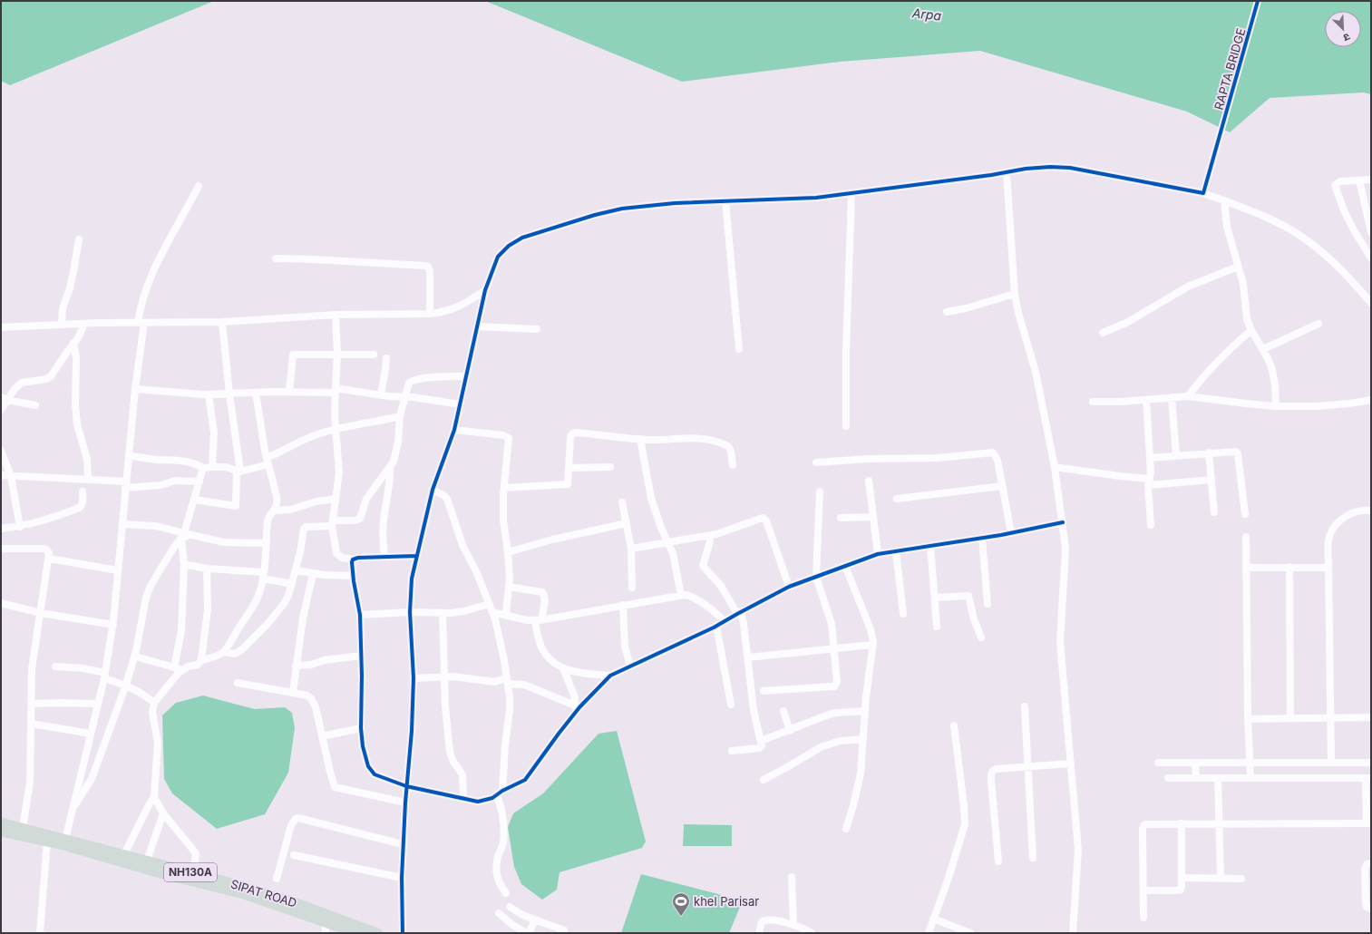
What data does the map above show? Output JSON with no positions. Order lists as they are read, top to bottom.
{
  "streets": {
    "highway": ["NH130A", "SIPAT ROAD"],
    "street": ["RAPTA BRIDGE"]
  },
  "water": ["Arpa"],
  "places": {
    "sports": ["khel Parisar"]
  },
  "north": "bottom right"
}
